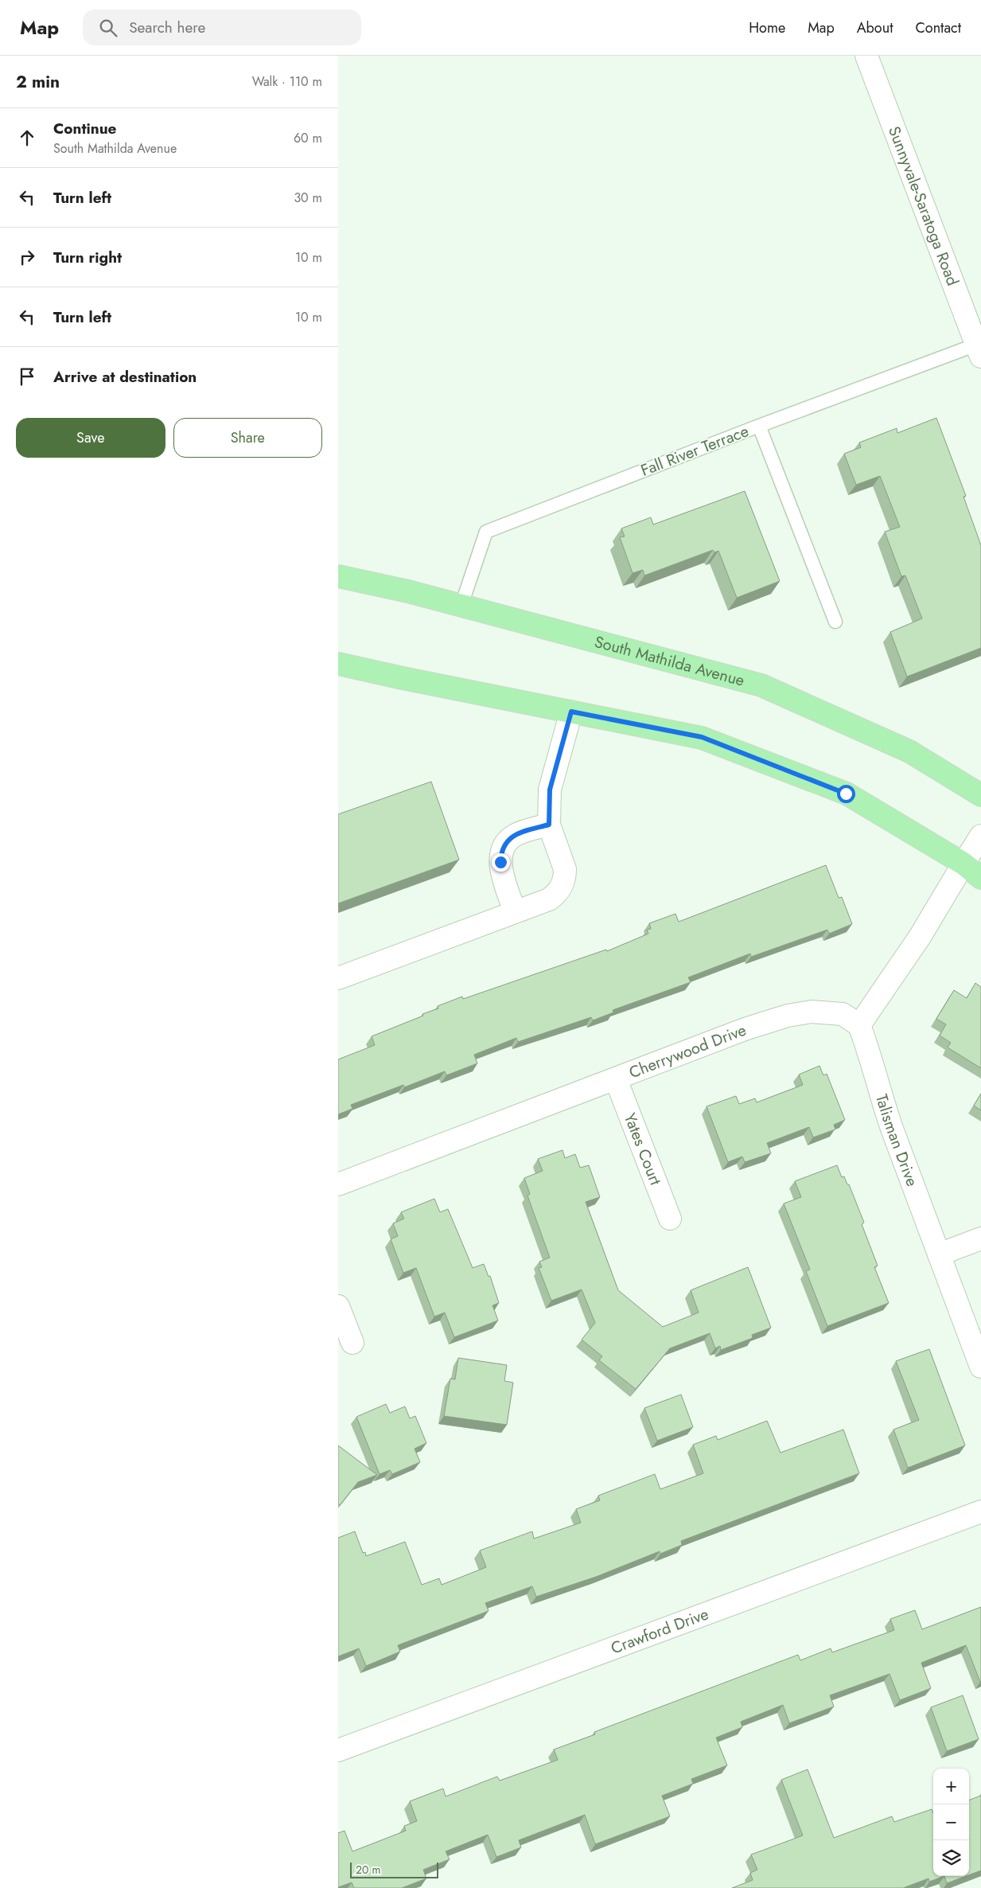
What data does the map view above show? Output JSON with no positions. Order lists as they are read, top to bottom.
{
  "streets": {
    "main road": ["South Mathilda Avenue"],
    "street": [
      "Sunnyvale-Saratoga Road",
      "Cherrywood Drive",
      "Talisman Drive",
      "Yates Court",
      "Crawford Drive"
    ],
    "lane": ["Fall River Terrace"]
  },
  "crossings": [
    ["Sunnyvale-Saratoga Road", "Fall River Terrace"],
    ["Fall River Terrace", "South Mathilda Avenue"],
    ["Cherrywood Drive", "Talisman Drive"],
    ["Cherrywood Drive", "Yates Court"]
  ],
  "scale_bar": "20 m",
  "page": {
    "header": "Map",
    "search": "Search here",
    "nav": [
      "Home",
      "Map",
      "About",
      "Contact"
    ],
    "heading": ["2 min", "Walk · 110 m"],
    "list": [
      ["Continue", "South Mathilda Avenue", "60 m"],
      ["Turn left", "30 m"],
      ["Turn right", "10 m"],
      ["Turn left", "10 m"],
      "Arrive at destination"
    ],
    "buttons": ["Save", "Share"],
    "map_buttons": ["+", "−"],
    "scale": "20 m"
  }
}
